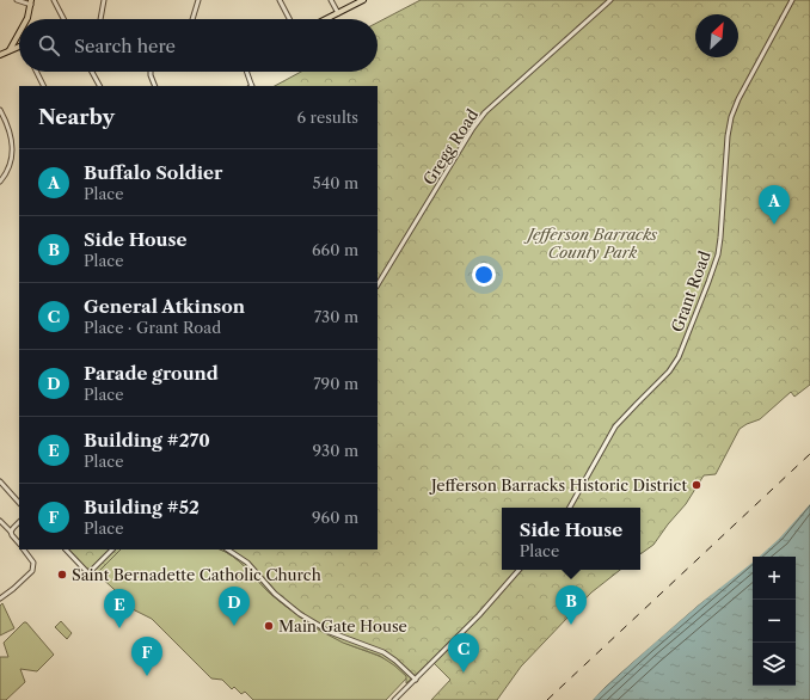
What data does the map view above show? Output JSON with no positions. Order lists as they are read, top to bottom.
{
  "streets": {
    "street": ["Gregg Road", "Grant Road"]
  },
  "parks": ["Jefferson Barracks County Park"],
  "places": ["Jefferson Barracks Historic District", "Saint Bernadette Catholic Church", "Main Gate House"],
  "north": "top right",
  "page": {
    "search": "Search here",
    "heading": ["Nearby", "6 results"],
    "list": [
      {
        "mark": "A",
        "name": "Buffalo Soldier",
        "note": "Place",
        "value": "540 m"
      },
      {
        "mark": "B",
        "name": "Side House",
        "note": "Place",
        "value": "660 m"
      },
      {
        "mark": "C",
        "name": "General Atkinson",
        "note": "Place · Grant Road",
        "value": "730 m"
      },
      {
        "mark": "D",
        "name": "Parade ground",
        "note": "Place",
        "value": "790 m"
      },
      {
        "mark": "E",
        "name": "Building #270",
        "note": "Place",
        "value": "930 m"
      },
      {
        "mark": "F",
        "name": "Building #52",
        "note": "Place",
        "value": "960 m"
      }
    ],
    "pins": [
      "A",
      "B",
      "D",
      "E",
      "C",
      "F"
    ],
    "popup": ["Side House", "Place"],
    "map_buttons": ["+", "−"]
  }
}
